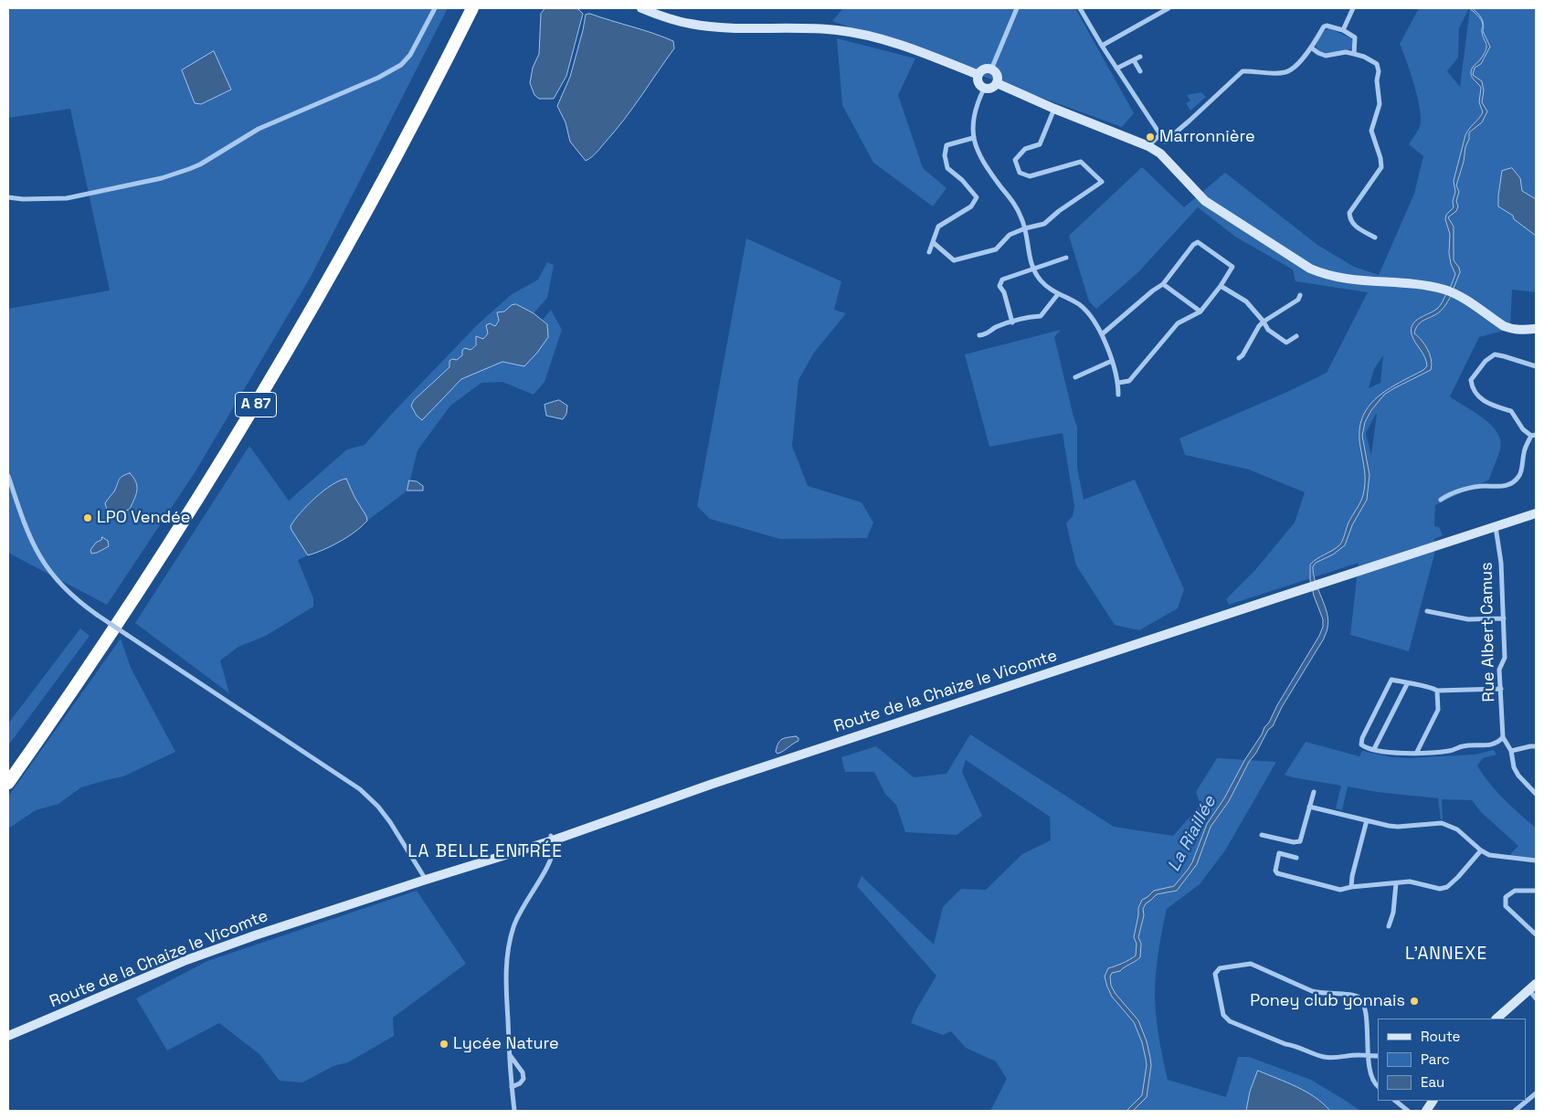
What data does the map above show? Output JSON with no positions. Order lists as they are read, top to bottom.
{
  "streets": {
    "highway": ["A 87"],
    "main road": ["Route de la Chaize le Vicomte"],
    "street": ["Rue Albert Camus"]
  },
  "crossings": [
    ["Rue Albert Camus", "Route de la Chaize le Vicomte"]
  ],
  "districts": ["LA BELLE ENTRÉE", "L'ANNEXE"],
  "water": ["La Riaillée"],
  "places": [
    "Marronnière",
    "LPO Vendée",
    "Poney club yonnais",
    "Lycée Nature"
  ],
  "legend": ["Route", "Parc", "Eau"]
}
